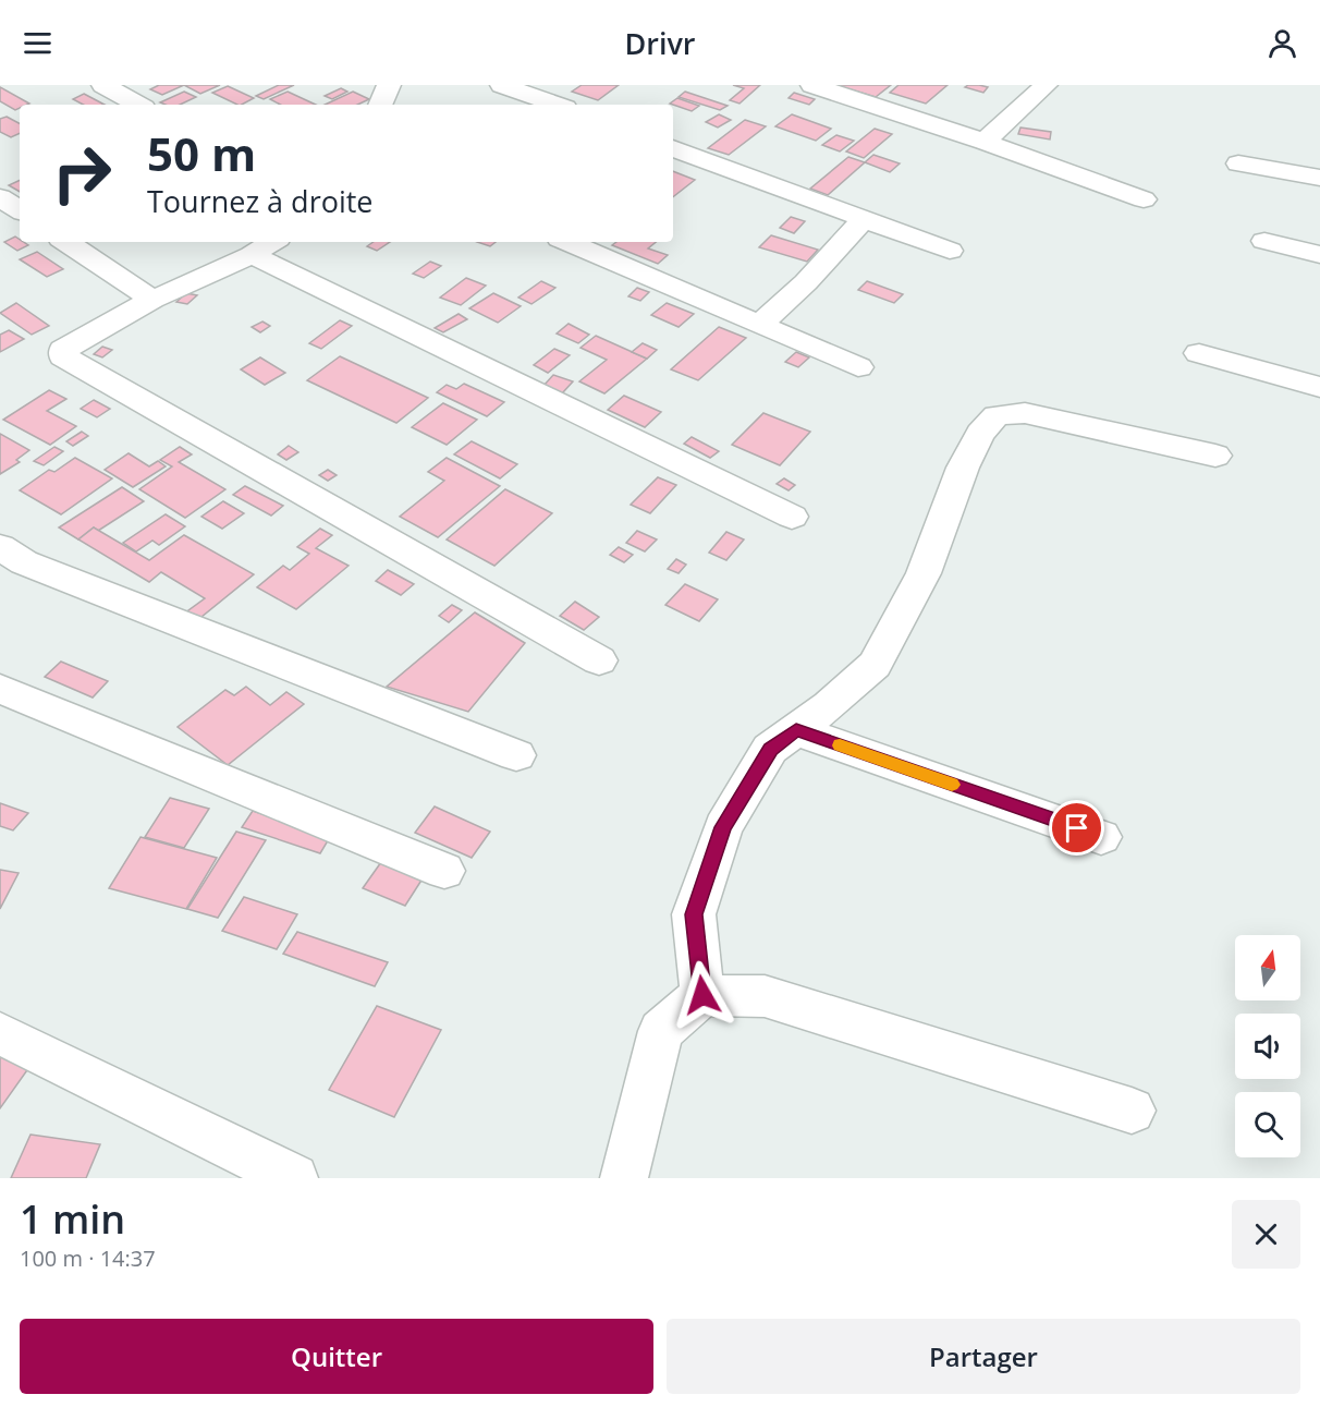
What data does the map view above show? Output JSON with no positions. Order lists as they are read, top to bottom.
{
  "north": "top",
  "page": {
    "header": "Drivr",
    "turn": ["50 m", "Tournez à droite"],
    "heading": ["1 min", "100 m · 14:37"],
    "buttons": ["Quitter", "Partager"]
  }
}
